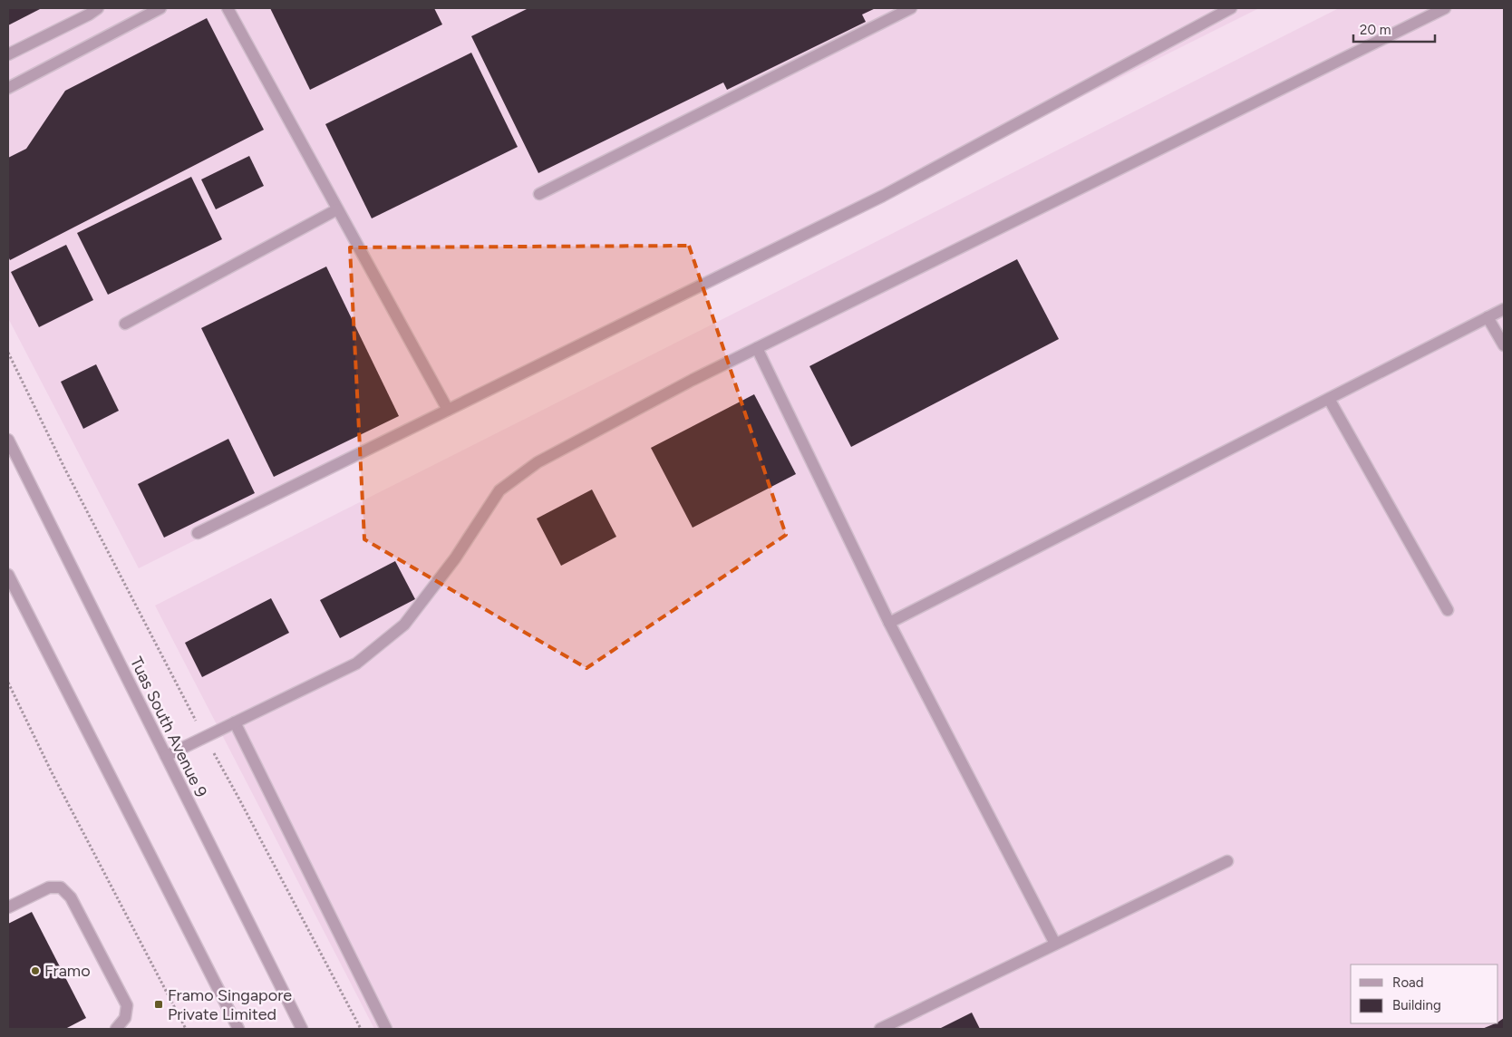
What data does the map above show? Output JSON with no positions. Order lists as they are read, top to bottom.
{
  "streets": {
    "street": ["Tuas South Avenue 9"]
  },
  "places": {
    "other": ["Framo"],
    "transit": ["Framo Singapore Private Limited"]
  },
  "legend": ["Road", "Building"],
  "scale_bar": "20 m"
}
